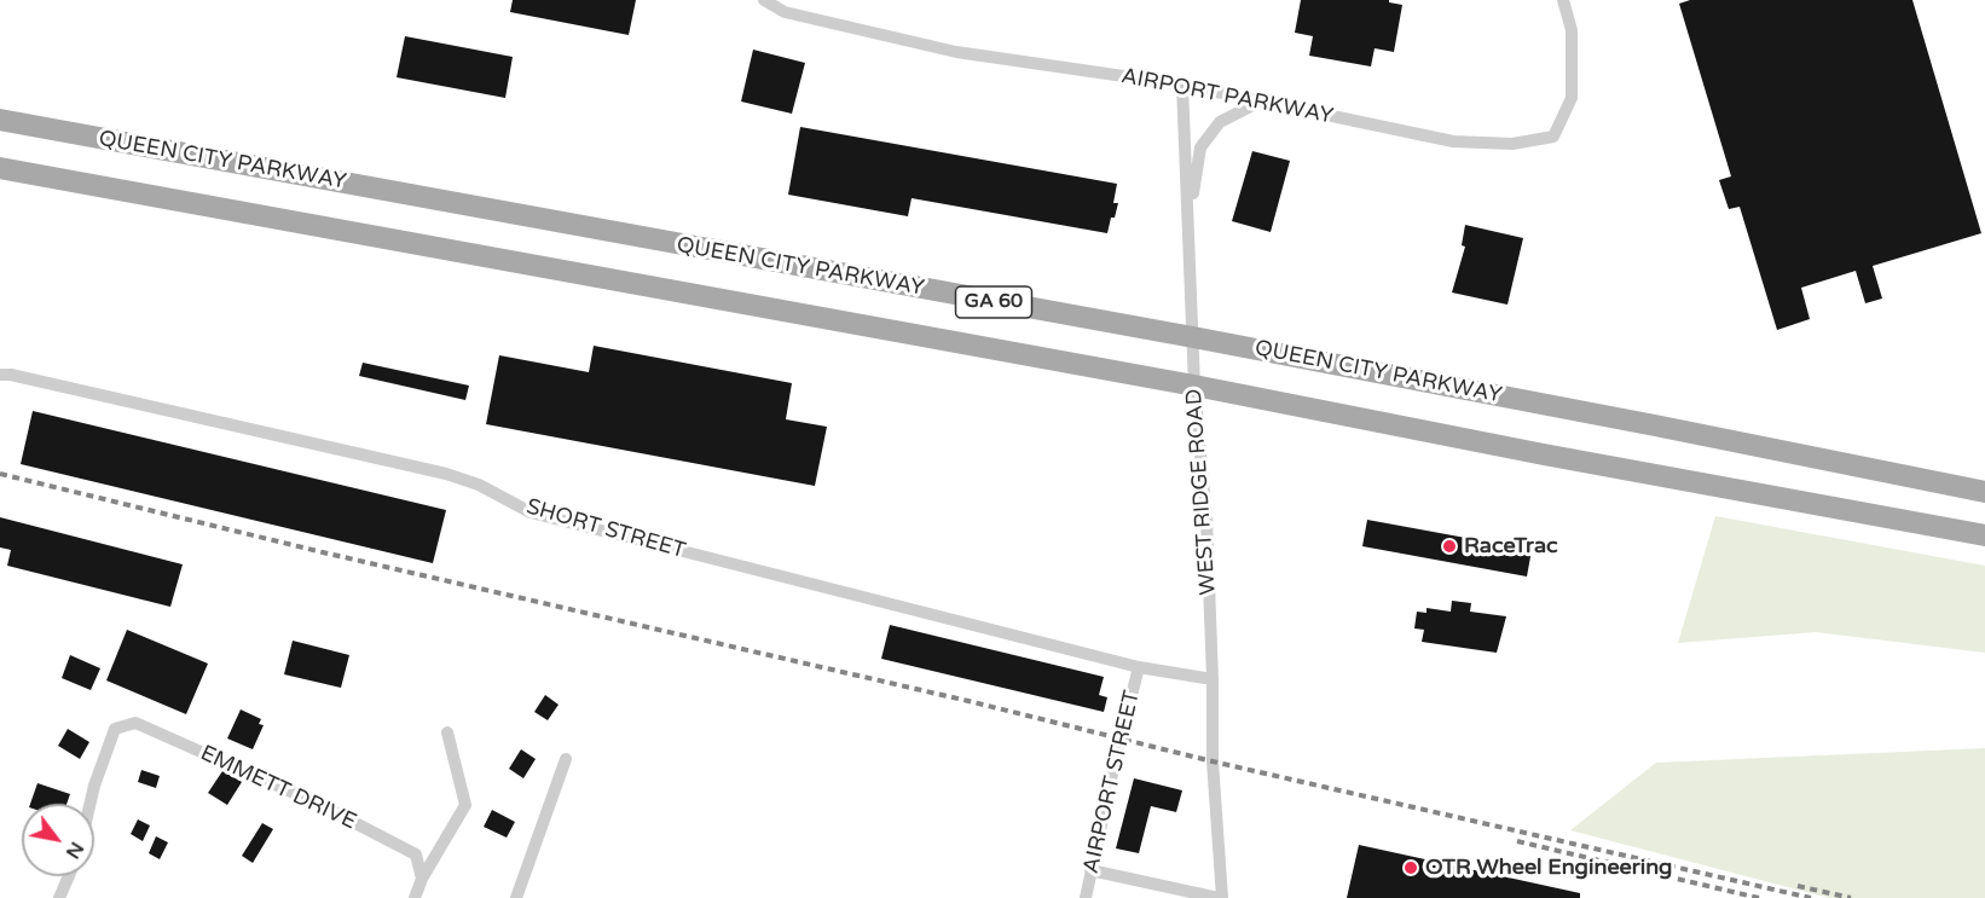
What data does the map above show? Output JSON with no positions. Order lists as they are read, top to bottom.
{
  "streets": {
    "main road": ["QUEEN CITY PARKWAY", "GA 60"],
    "street": [
      "AIRPORT PARKWAY",
      "WEST RIDGE ROAD",
      "SHORT STREET",
      "AIRPORT STREET",
      "EMMETT DRIVE"
    ]
  },
  "crossings": [
    ["AIRPORT PARKWAY", "WEST RIDGE ROAD"],
    ["QUEEN CITY PARKWAY", "WEST RIDGE ROAD"],
    ["WEST RIDGE ROAD", "SHORT STREET"],
    ["SHORT STREET", "AIRPORT STREET"]
  ],
  "places": ["RaceTrac", "OTR Wheel Engineering"],
  "north": "bottom right"
}
